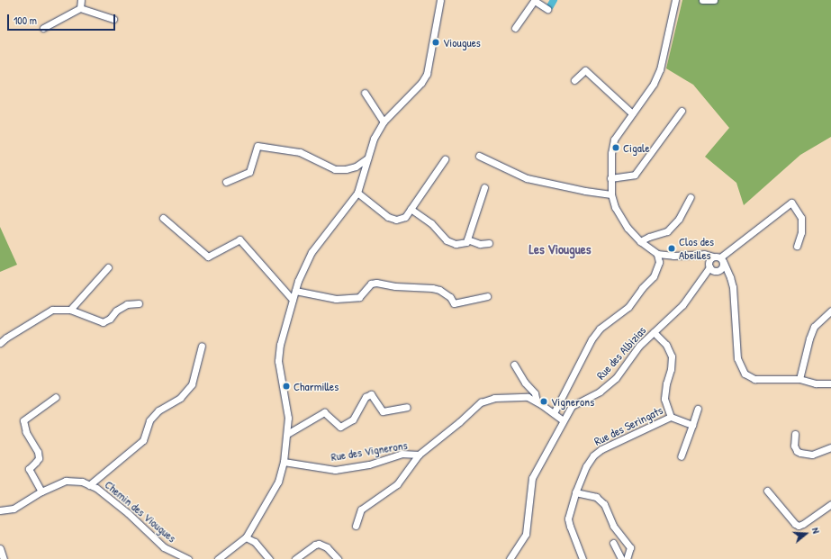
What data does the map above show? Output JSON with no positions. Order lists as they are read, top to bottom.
{
  "streets": {
    "street": [
      "Rue des Albizias",
      "Rue des Seringats",
      "Rue des Vignerons",
      "Chemin des Viougues"
    ]
  },
  "crossings": [
    ["Rue des Albizias", "Rue des Vignerons"]
  ],
  "districts": ["Les Viougues"],
  "places": [
    "Viougues",
    "Cigale",
    "Clos des Abeilles",
    "Charmilles",
    "Vignerons"
  ],
  "scale_bar": "100 m",
  "north": "right"
}
